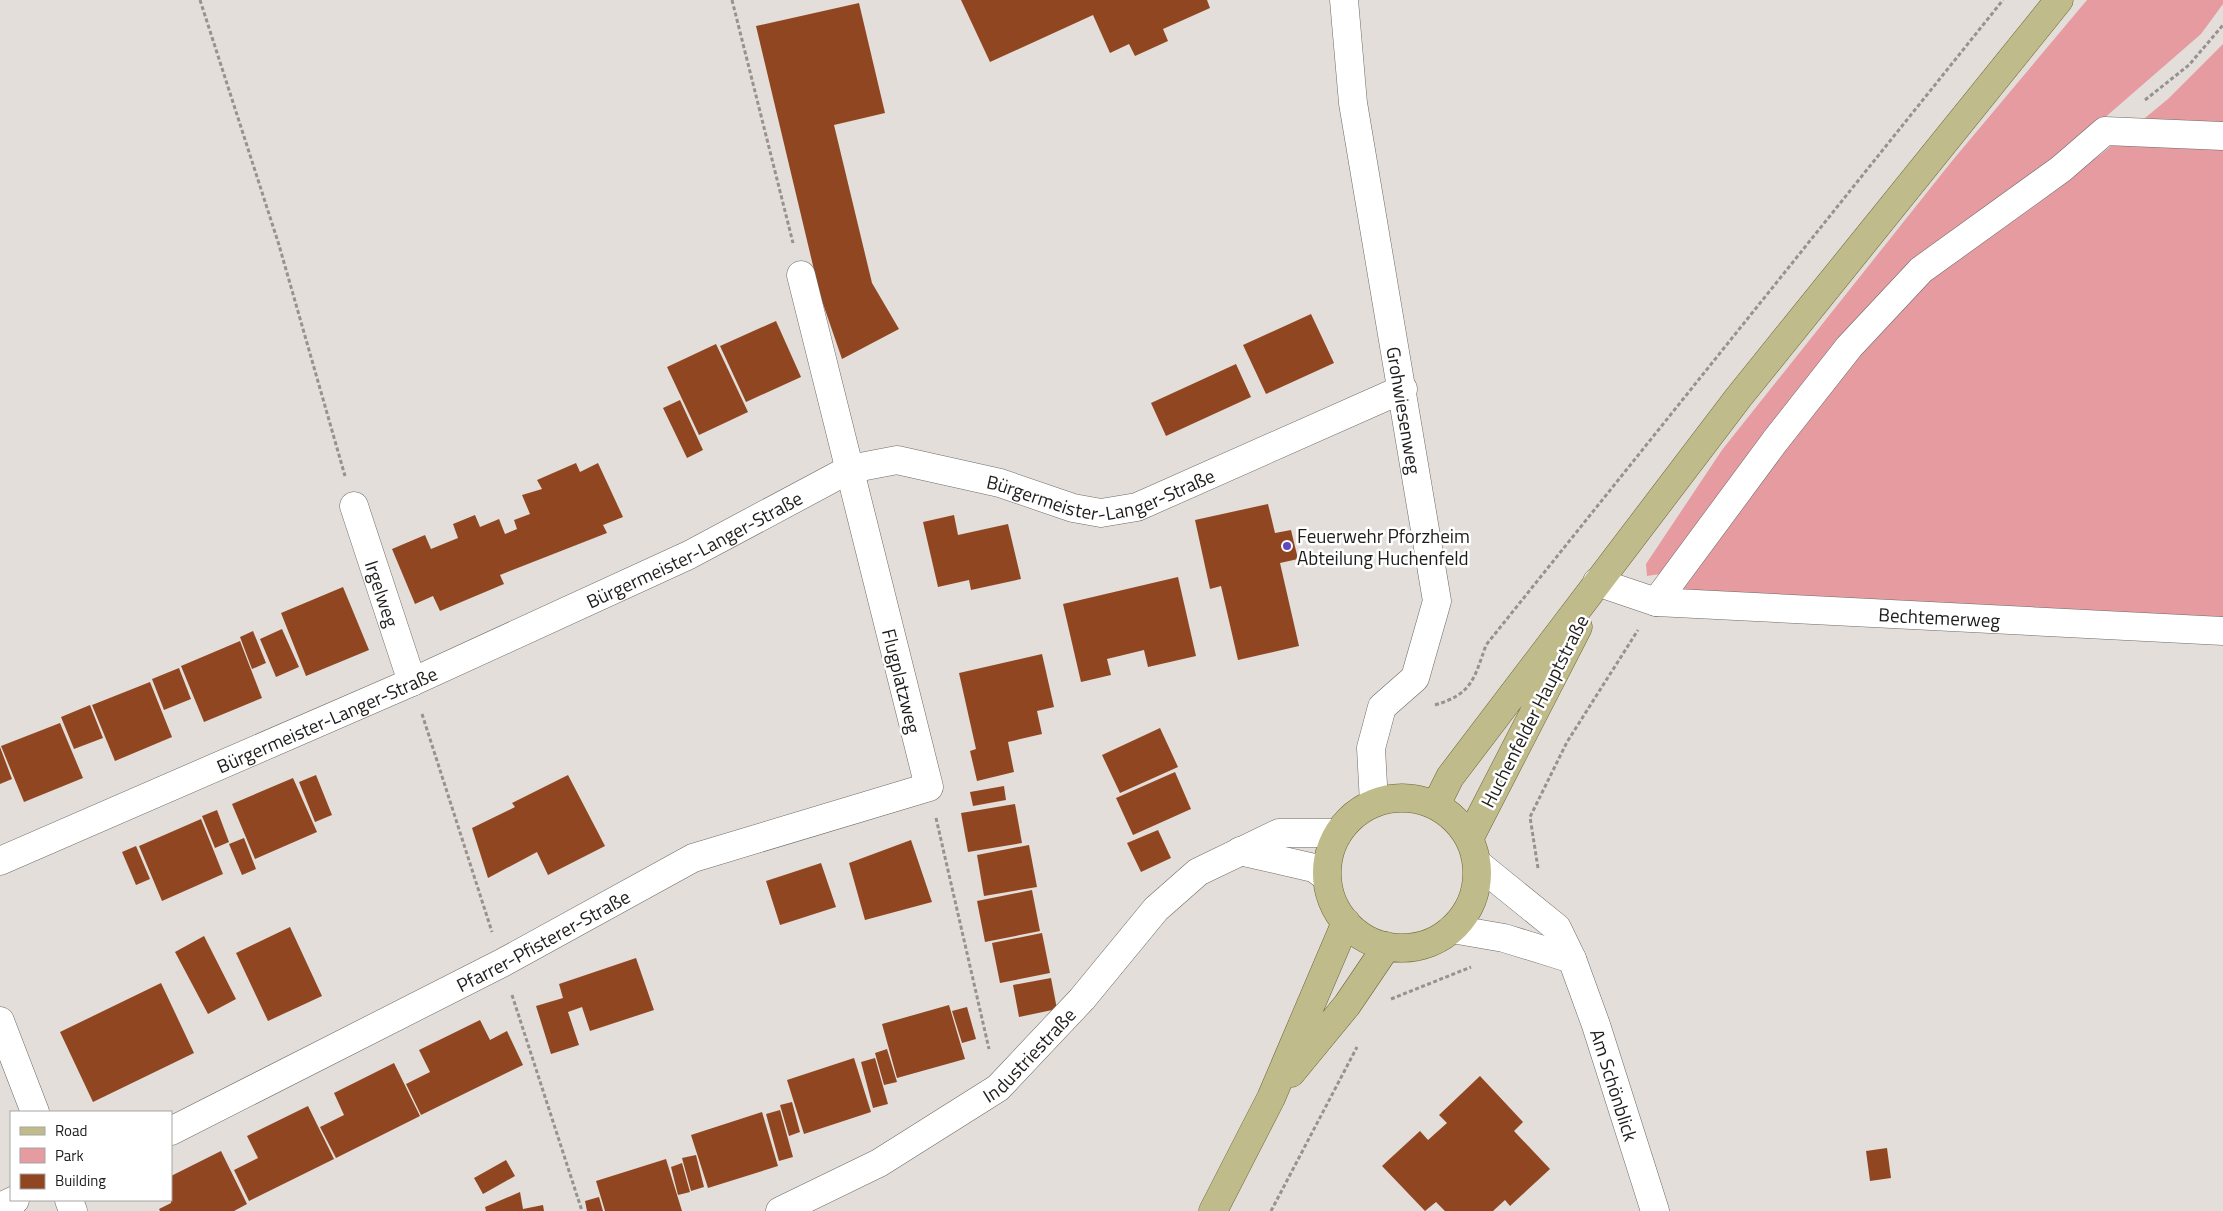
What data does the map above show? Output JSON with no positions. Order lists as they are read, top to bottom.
{
  "streets": {
    "main road": ["Huchenfelder Hauptstraße"],
    "street": [
      "Grohwiesenweg",
      "Bürgermeister-Langer-Straße",
      "Irgelweg",
      "Bechtemerweg",
      "Flugplatzweg",
      "Pfarrer-Pfisterer-Straße",
      "Industriestraße",
      "Am Schönblick"
    ]
  },
  "crossings": [
    ["Grohwiesenweg", "Bürgermeister-Langer-Straße"],
    ["Bürgermeister-Langer-Straße", "Irgelweg"],
    ["Bürgermeister-Langer-Straße", "Flugplatzweg"],
    ["Bechtemerweg", "Huchenfelder Hauptstraße"],
    ["Flugplatzweg", "Pfarrer-Pfisterer-Straße"],
    ["Huchenfelder Hauptstraße", "Industriestraße"],
    ["Huchenfelder Hauptstraße", "Am Schönblick"],
    ["Industriestraße", "Am Schönblick"]
  ],
  "places": ["Feuerwehr Pforzheim Abteilung Huchenfeld"],
  "legend": ["Road", "Park", "Building"]
}
